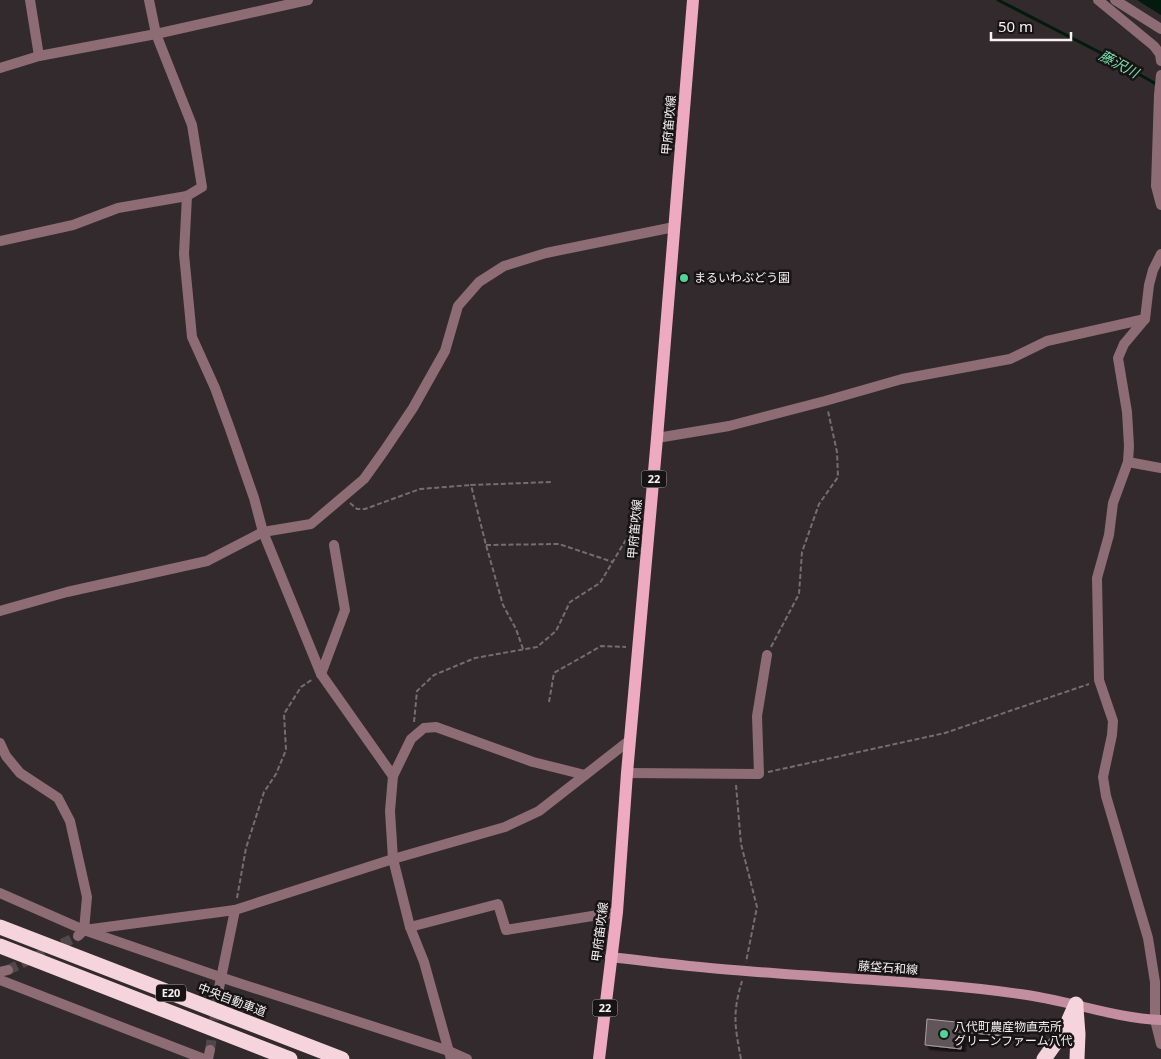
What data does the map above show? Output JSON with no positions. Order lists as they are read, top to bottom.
{
  "streets": {
    "highway": ["E20", "中央自動車道"],
    "main road": ["甲府笛吹線", "22", "藤垈石和線"]
  },
  "crossings": [
    ["甲府笛吹線", "藤垈石和線"]
  ],
  "water": ["藤沢川"],
  "places": ["まるいわぶどう園", "八代町農産物直売所 グリーンファーム八代"],
  "scale_bar": "50 m"
}
